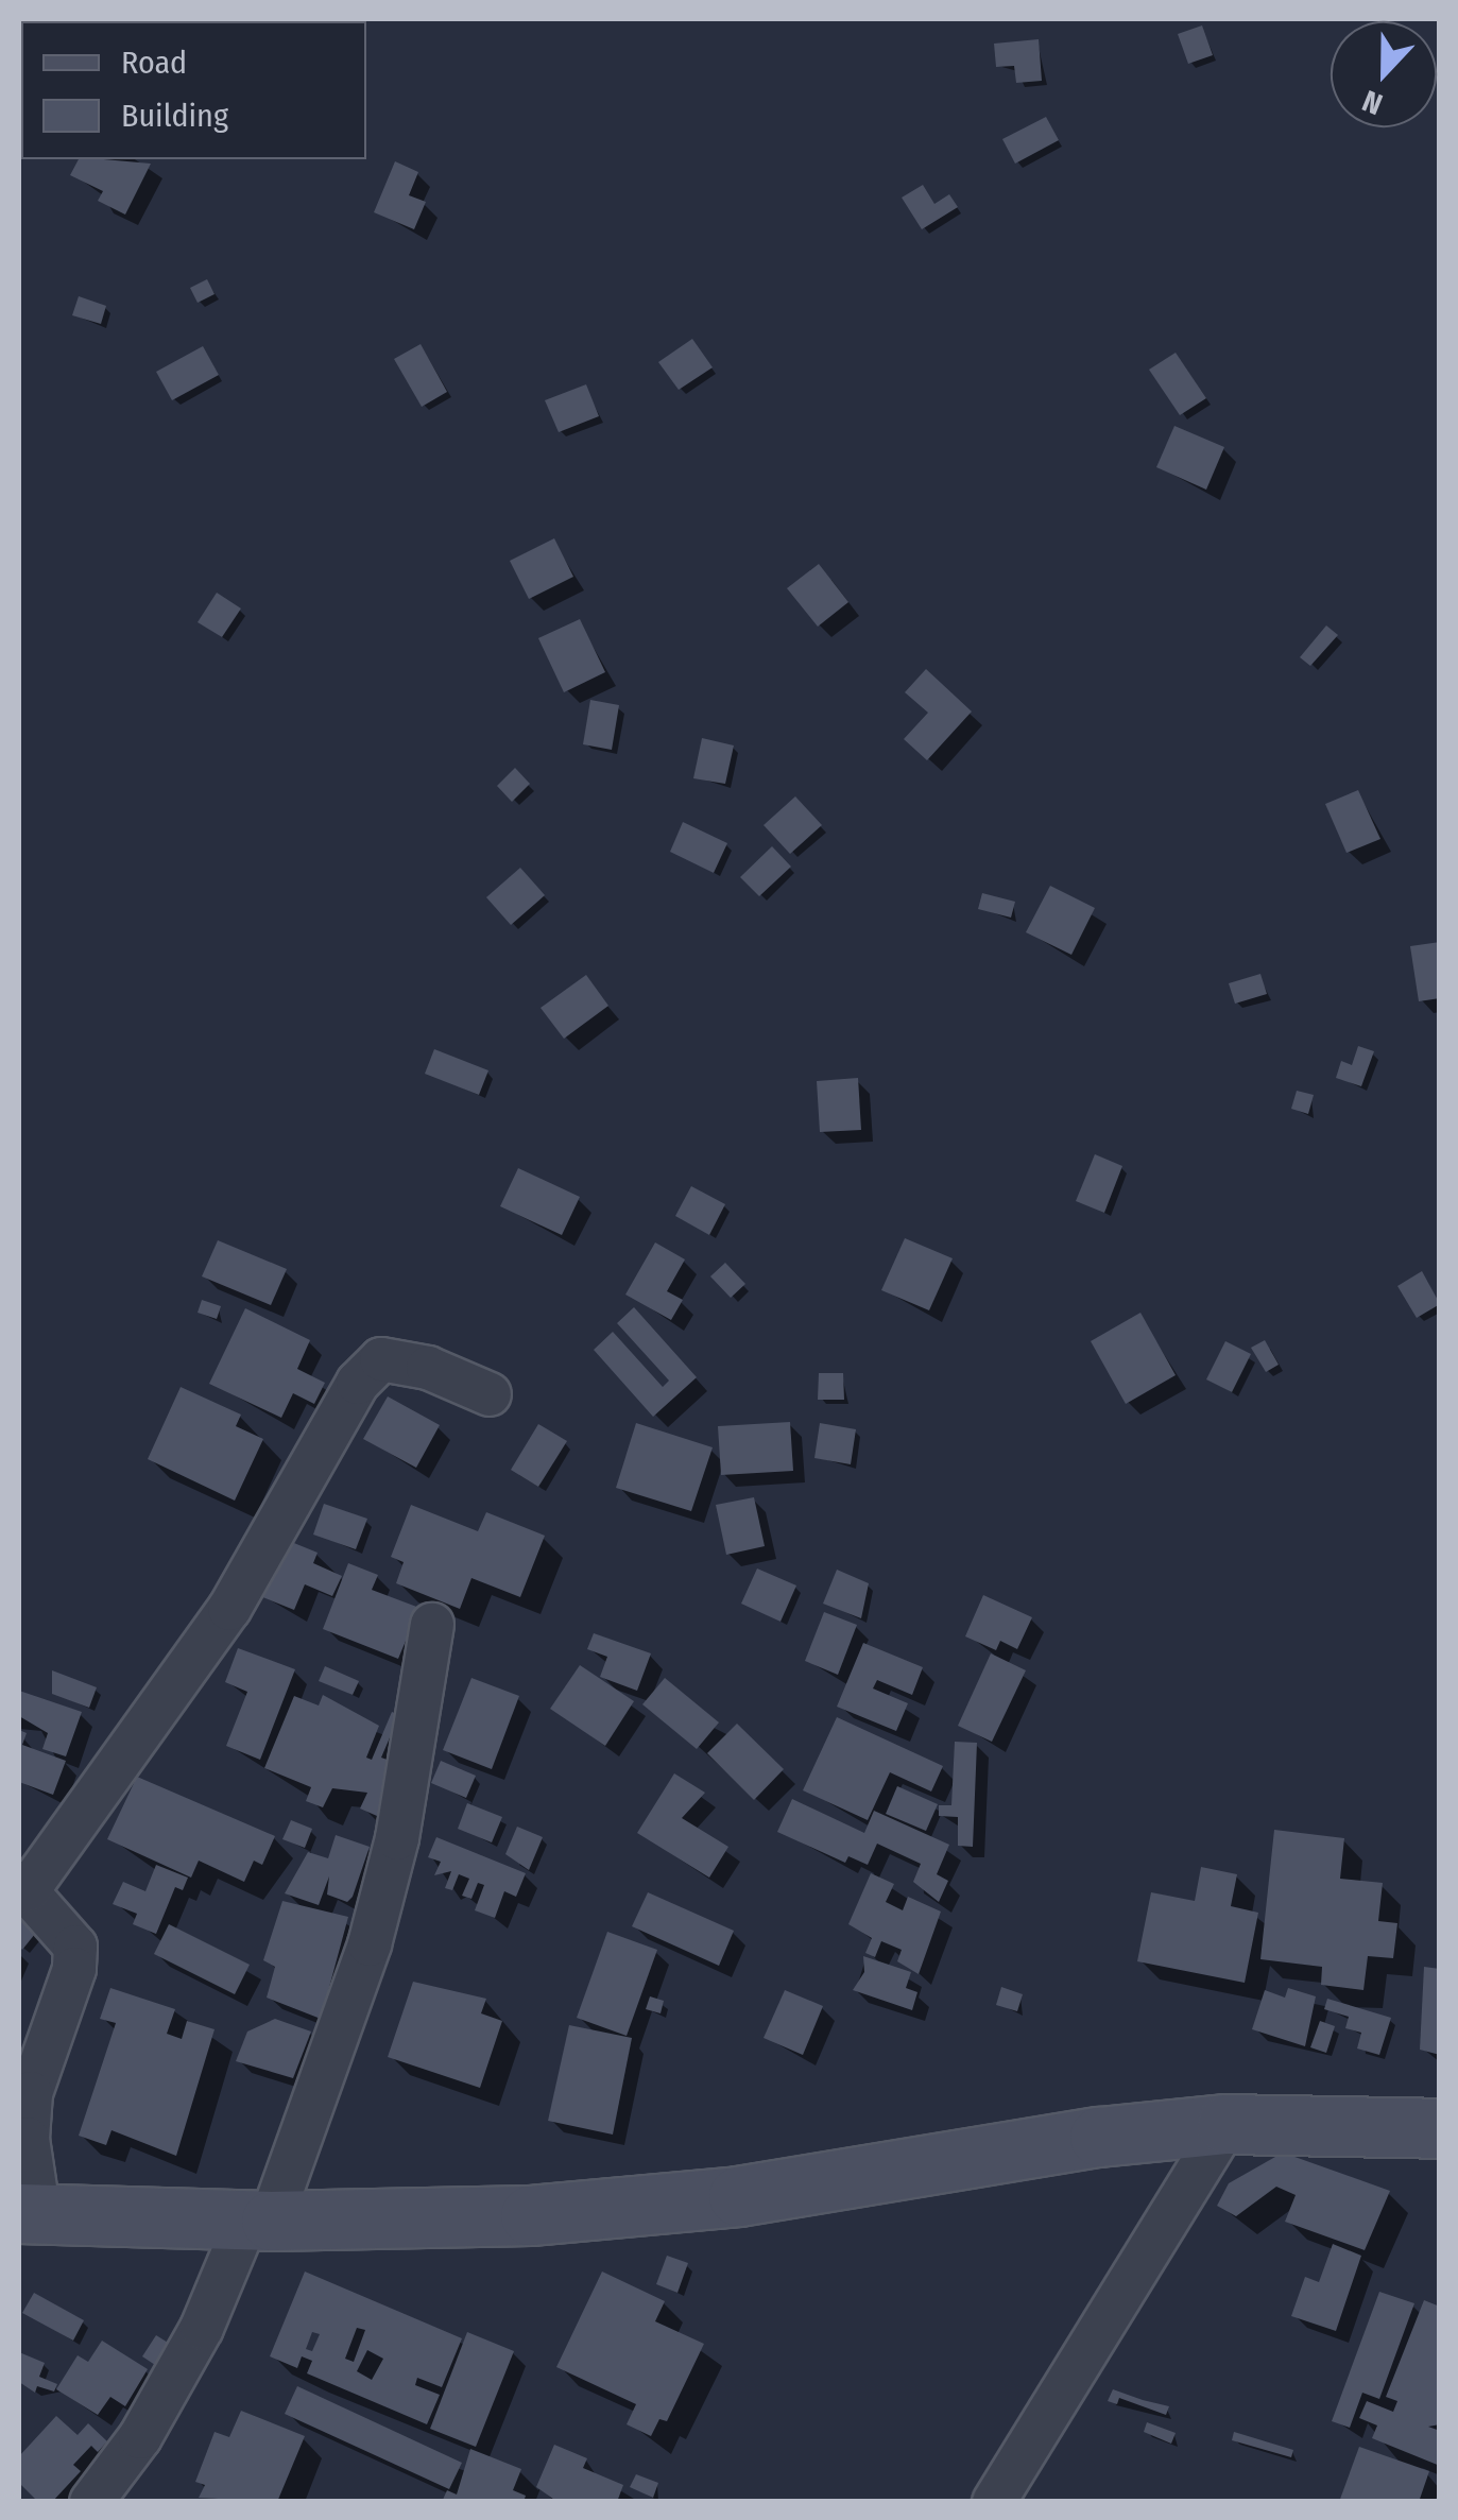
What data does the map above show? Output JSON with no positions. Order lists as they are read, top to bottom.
{
  "legend": ["Road", "Building"],
  "north": "bottom"
}
